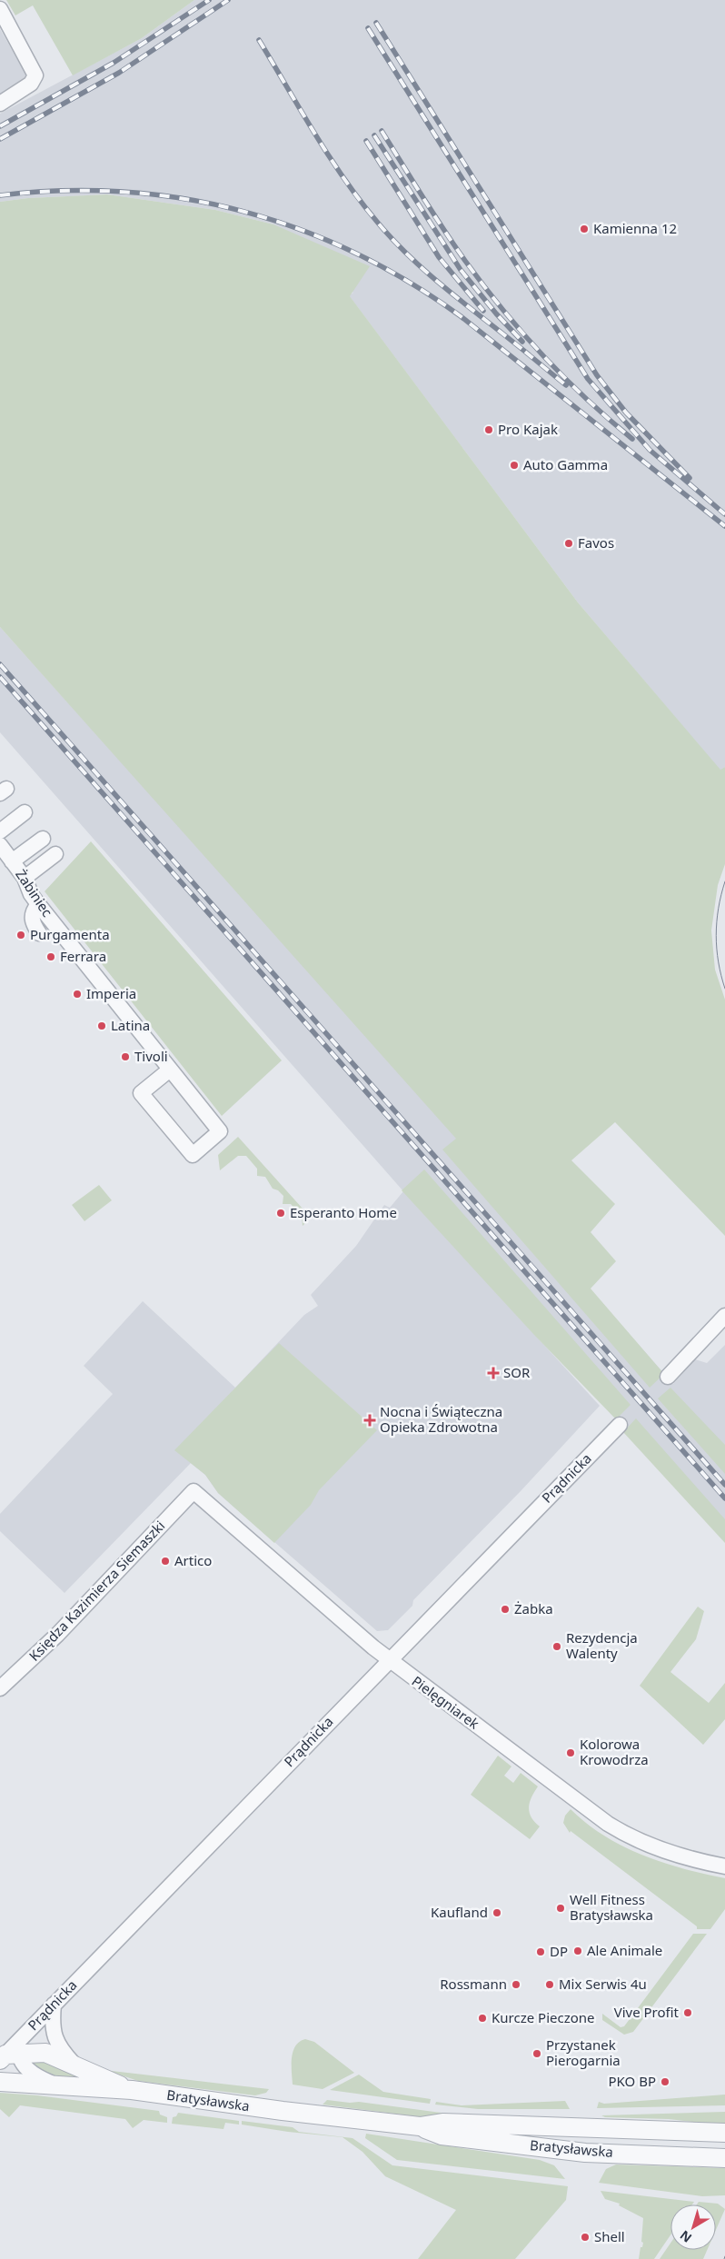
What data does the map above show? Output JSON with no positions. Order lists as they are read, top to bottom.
{
  "streets": {
    "street": [
      "Żabiniec",
      "Prądnicka",
      "Księdza Kazimierza Siemaszki",
      "Pielęgniarek",
      "Bratysławska"
    ]
  },
  "crossings": [
    ["Prądnicka", "Pielęgniarek"],
    ["Prądnicka", "Bratysławska"],
    ["Księdza Kazimierza Siemaszki", "Pielęgniarek"]
  ],
  "places": {
    "other": [
      "Kamienna 12",
      "Pro Kajak",
      "Auto Gamma",
      "Favos",
      "Purgamenta",
      "Ferrara",
      "Imperia",
      "Latina",
      "Tivoli",
      "Esperanto Home",
      "Artico",
      "Żabka",
      "Rezydencja Walenty",
      "Kolorowa Krowodrza",
      "Well Fitness Bratysławska",
      "Kaufland",
      "Ale Animale",
      "DP",
      "Rossmann",
      "Mix Serwis 4u",
      "Vive Profit",
      "Kurcze Pieczone",
      "Przystanek Pierogarnia",
      "PKO BP",
      "Shell"
    ],
    "health": ["SOR", "Nocna i Świąteczna Opieka Zdrowotna"]
  },
  "north": "bottom left"
}
